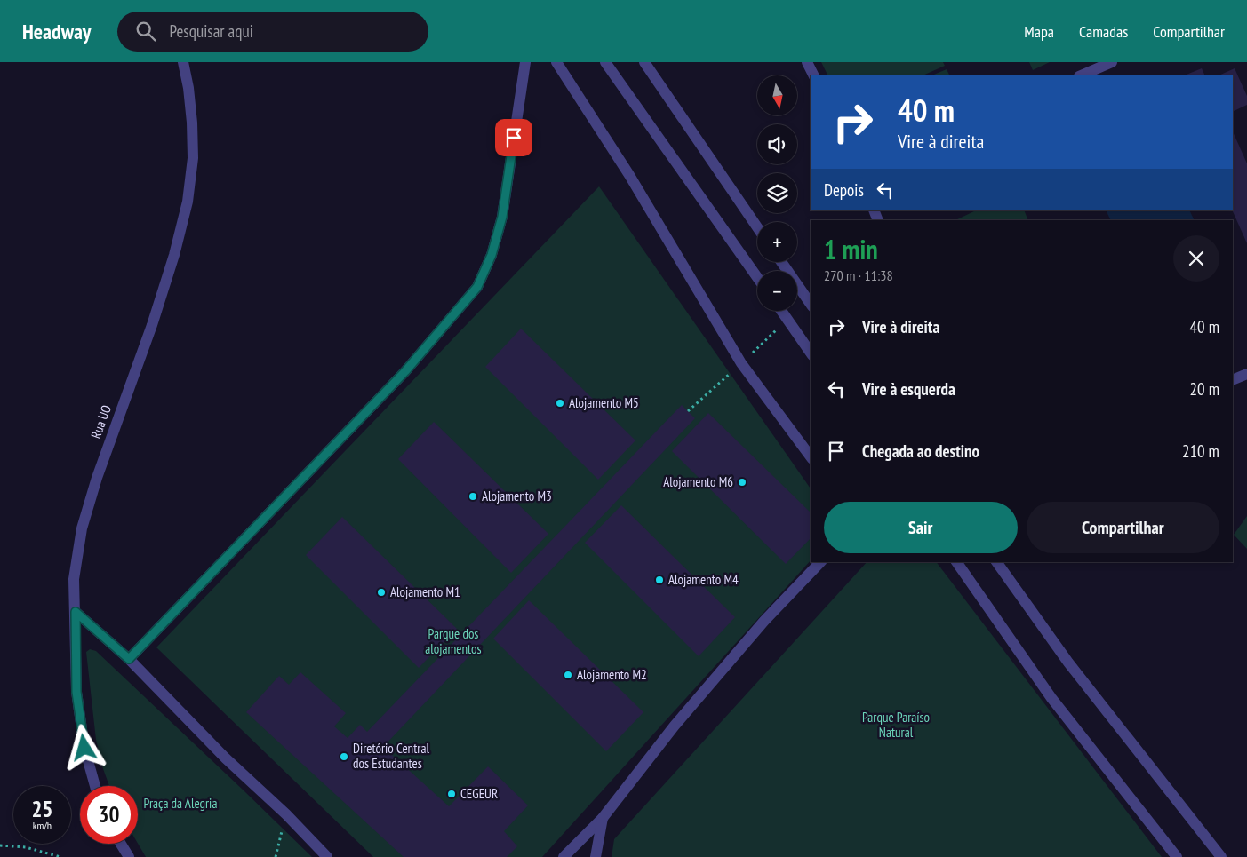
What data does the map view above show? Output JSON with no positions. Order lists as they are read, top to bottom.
{
  "streets": {
    "street": ["Rua UO"]
  },
  "parks": ["Parque dos alojamentos", "Parque Paraíso Natural", "Praça da Alegria"],
  "places": [
    "Alojamento M5",
    "Alojamento M6",
    "Alojamento M3",
    "Alojamento M4",
    "Alojamento M1",
    "Alojamento M2",
    "Diretório Central dos Estudantes",
    "CEGEUR"
  ],
  "north": "bottom",
  "page": {
    "header": "Headway",
    "search": "Pesquisar aqui",
    "nav": ["Mapa", "Camadas", "Compartilhar"],
    "map_buttons": ["+", "−"],
    "turn": ["40 m", "Vire à direita"],
    "then": "Depois",
    "heading": ["1 min", "270 m · 11:38"],
    "list": [
      {
        "name": "Vire à direita",
        "value": "40 m"
      },
      {
        "name": "Vire à esquerda",
        "value": "20 m"
      },
      {
        "name": "Chegada ao destino",
        "value": "210 m"
      }
    ],
    "buttons": ["Sair", "Compartilhar"],
    "speed": "25 km/h",
    "limit": "30"
  }
}
